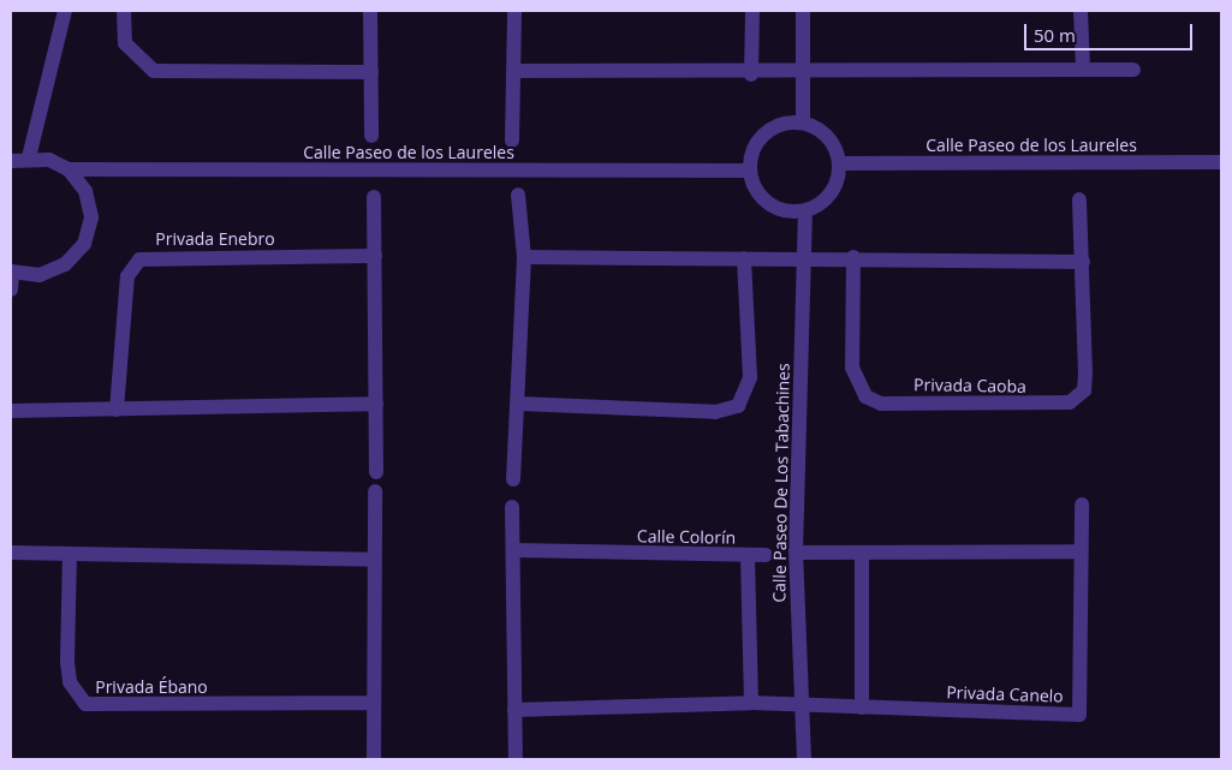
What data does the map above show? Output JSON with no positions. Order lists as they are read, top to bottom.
{
  "streets": {
    "street": [
      "Calle Paseo de los Laureles",
      "Privada Enebro",
      "Privada Caoba",
      "Calle Paseo De Los Tabachines",
      "Calle Colorín",
      "Privada Ébano",
      "Privada Canelo"
    ]
  },
  "crossings": [
    ["Calle Paseo de los Laureles", "Calle Paseo De Los Tabachines"],
    ["Calle Paseo De Los Tabachines", "Privada Canelo"]
  ],
  "scale_bar": "50 m"
}
